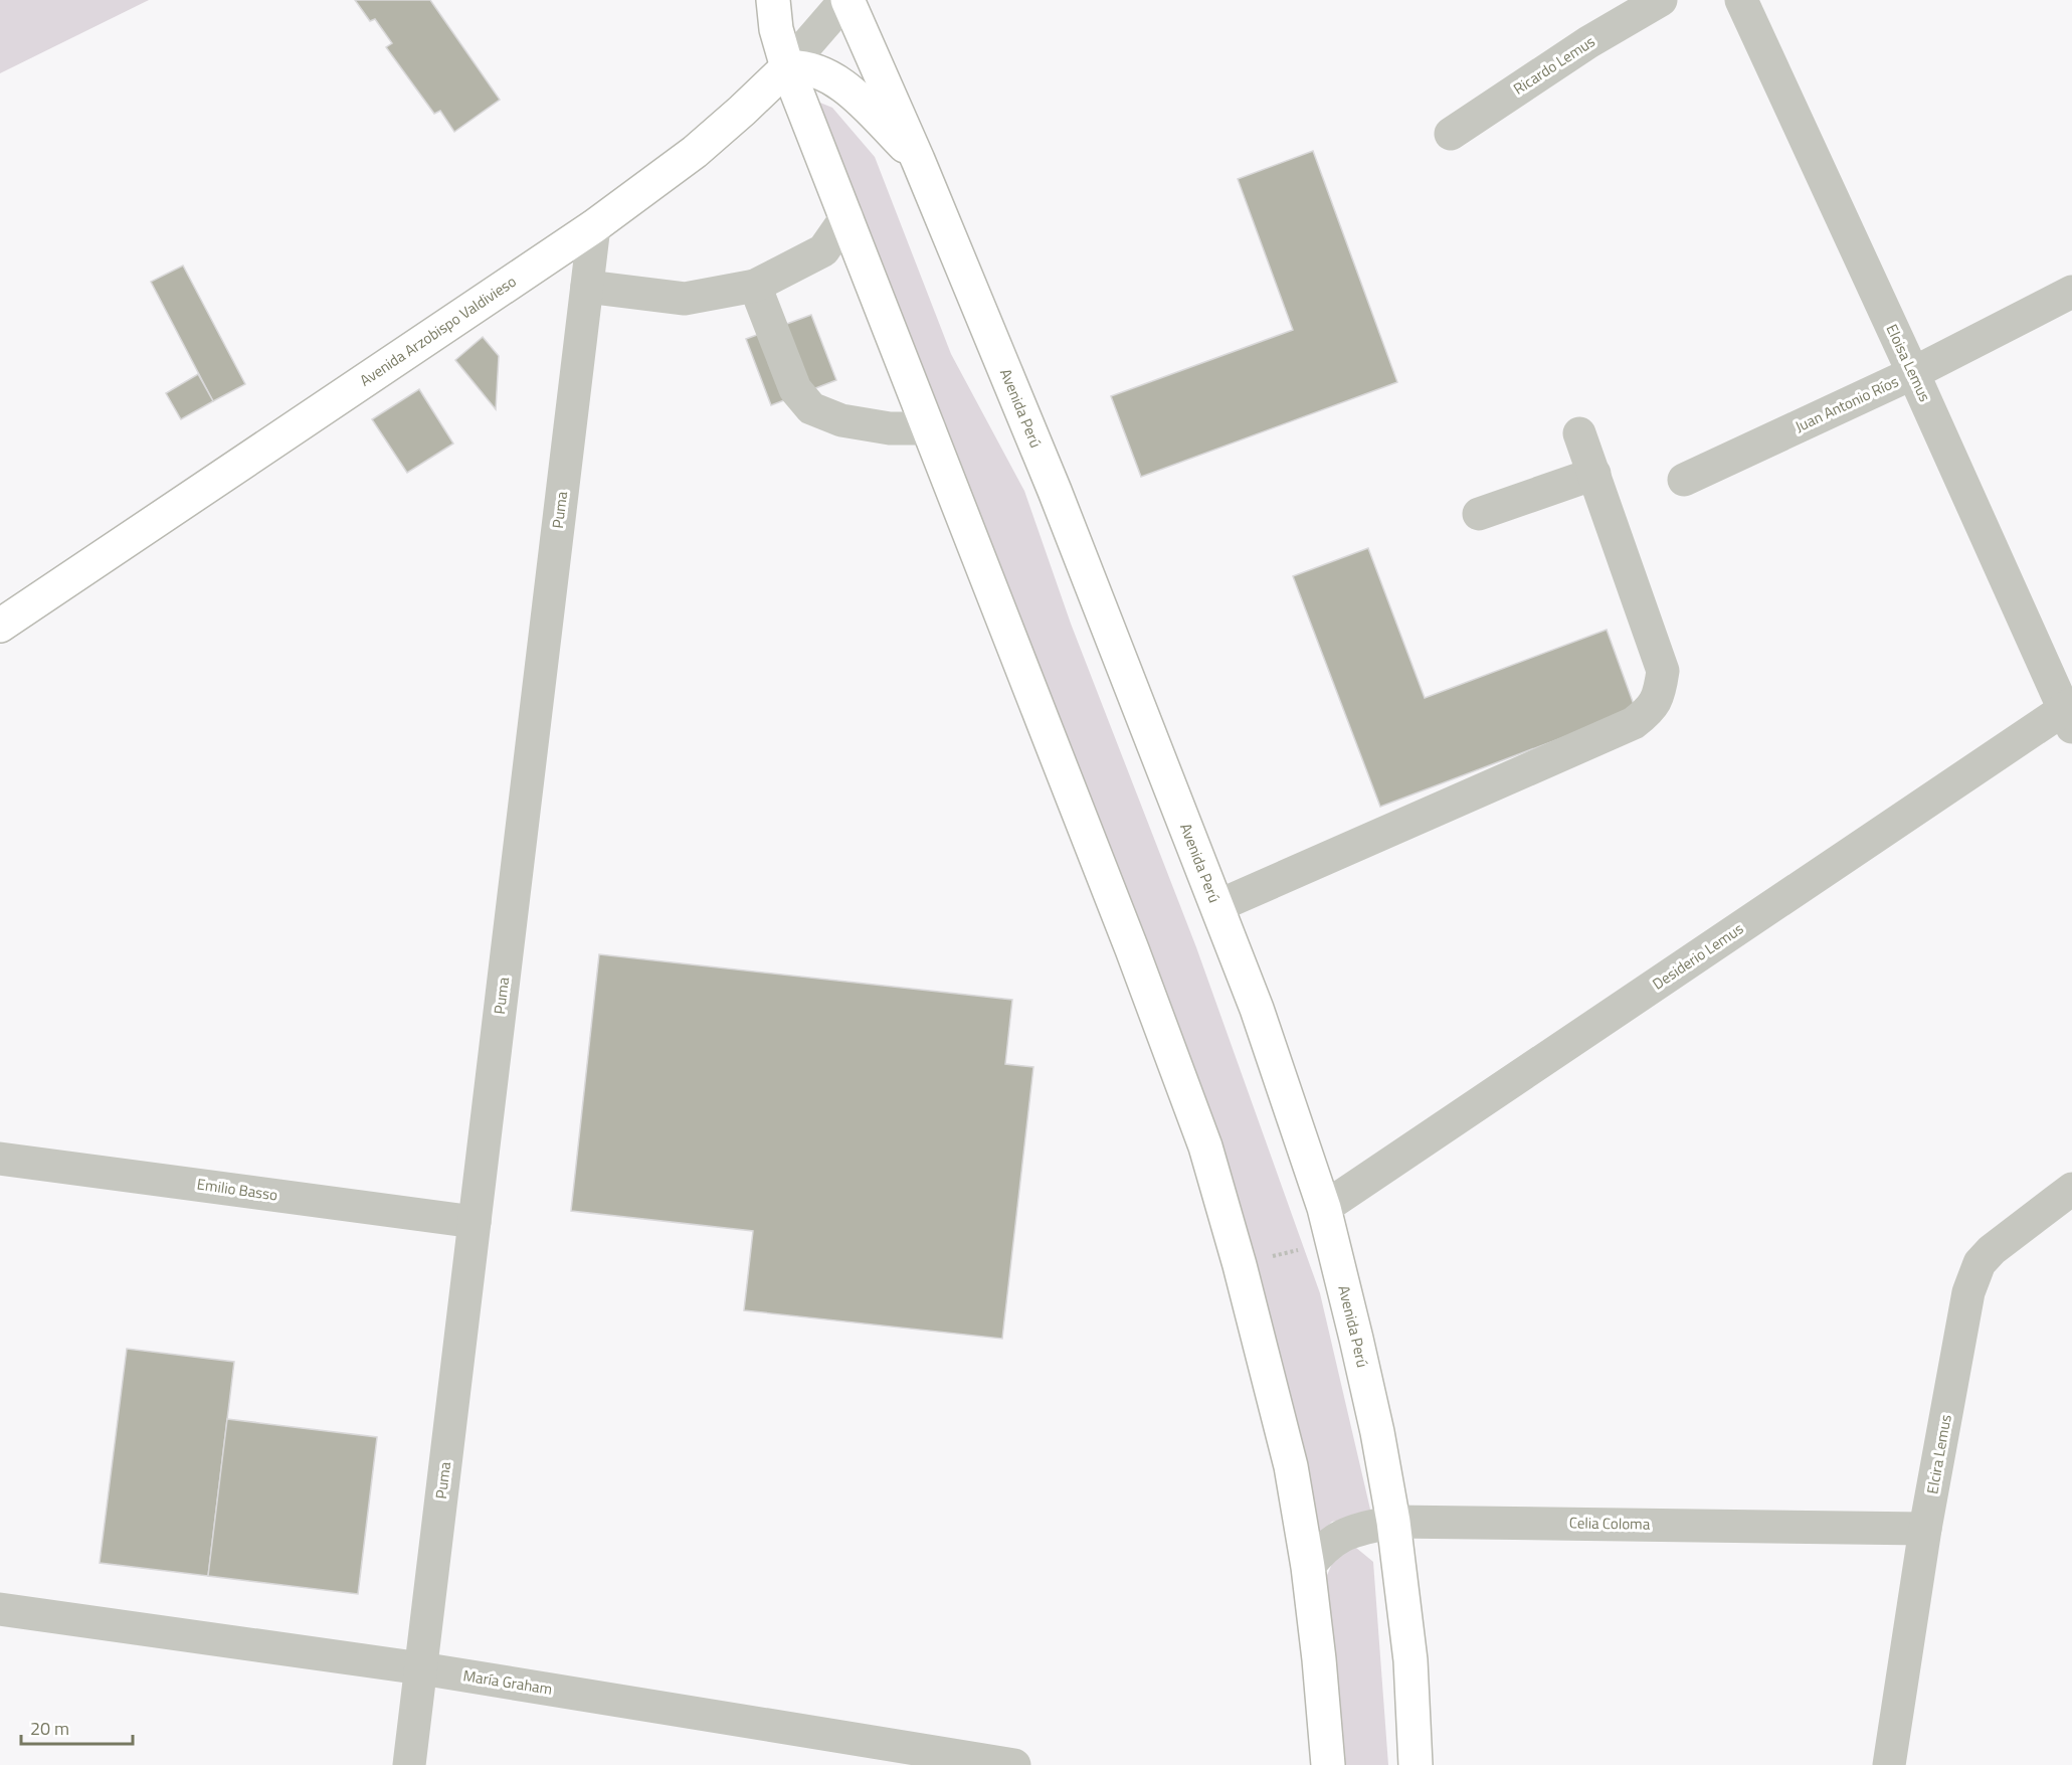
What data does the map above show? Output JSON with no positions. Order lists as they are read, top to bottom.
{
  "streets": {
    "main road": ["Avenida Arzobispo Valdivieso", "Avenida Perú"],
    "street": [
      "Ricardo Lemus",
      "Eloisa Lemus",
      "Juan Antonio Ríos",
      "Puma",
      "Desiderio Lemus",
      "Emilio Basso",
      "Elcira Lemus",
      "Celia Coloma",
      "María Graham"
    ]
  },
  "crossings": [
    ["Avenida Arzobispo Valdivieso", "Avenida Perú"],
    ["Avenida Arzobispo Valdivieso", "Puma"],
    ["Eloisa Lemus", "Juan Antonio Ríos"],
    ["Eloisa Lemus", "Desiderio Lemus"],
    ["Avenida Perú", "Desiderio Lemus"],
    ["Avenida Perú", "Celia Coloma"],
    ["Puma", "Emilio Basso"],
    ["Puma", "María Graham"],
    ["Elcira Lemus", "Celia Coloma"]
  ],
  "scale_bar": "20 m"
}
